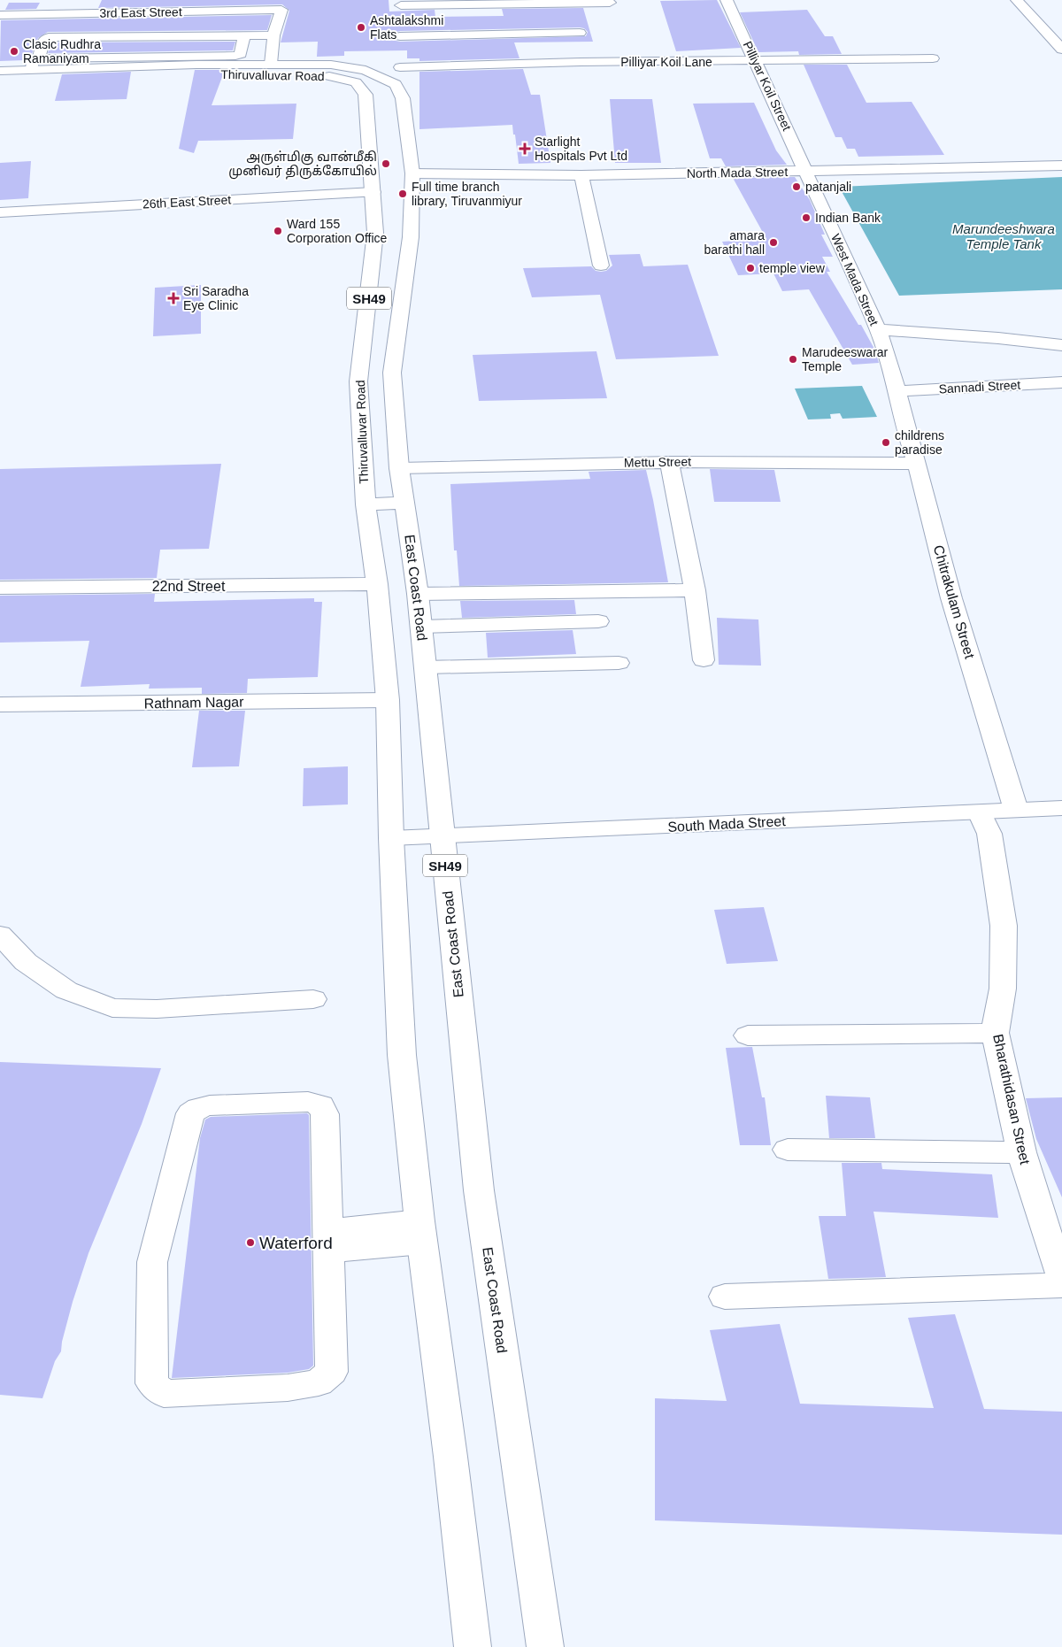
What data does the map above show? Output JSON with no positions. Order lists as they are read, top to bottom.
{
  "streets": {
    "street": [
      "3rd East Street",
      "Pilliyar Koil Lane",
      "Thiruvalluvar Road",
      "Pilliyar Koil Street",
      "North Mada Street",
      "26th East Street",
      "West Mada Street",
      "SH49",
      "Sannadi Street",
      "Mettu Street",
      "22nd Street",
      "East Coast Road",
      "Chitrakulam Street",
      "Rathnam Nagar",
      "South Mada Street",
      "Bharathidasan Street"
    ]
  },
  "crossings": [
    ["Pilliyar Koil Lane", "Thiruvalluvar Road"],
    ["Pilliyar Koil Lane", "Pilliyar Koil Street"],
    ["Pilliyar Koil Lane", "East Coast Road"],
    ["Thiruvalluvar Road", "26th East Street"],
    ["Thiruvalluvar Road", "SH49"],
    ["Thiruvalluvar Road", "22nd Street"],
    ["Thiruvalluvar Road", "East Coast Road"],
    ["Pilliyar Koil Street", "North Mada Street"],
    ["Pilliyar Koil Street", "West Mada Street"],
    ["North Mada Street", "West Mada Street"],
    ["North Mada Street", "East Coast Road"],
    ["West Mada Street", "Sannadi Street"],
    ["West Mada Street", "Chitrakulam Street"],
    ["SH49", "22nd Street"],
    ["SH49", "Rathnam Nagar"],
    ["SH49", "South Mada Street"],
    ["Sannadi Street", "Chitrakulam Street"],
    ["Mettu Street", "East Coast Road"],
    ["Mettu Street", "Chitrakulam Street"],
    ["East Coast Road", "South Mada Street"],
    ["Chitrakulam Street", "South Mada Street"],
    ["South Mada Street", "Bharathidasan Street"]
  ],
  "water": ["Marundeeshwara Temple Tank"],
  "places": {
    "other": [
      "Ashtalakshmi Flats",
      "Clasic Rudhra Ramaniyam",
      "அருள்மிகு வான்மீகி முனிவர் திருக்கோயில்",
      "patanjali",
      "Full time branch library, Tiruvanmiyur",
      "Indian Bank",
      "Ward 155 Corporation Office",
      "amara barathi hall",
      "temple view",
      "Marudeeswarar Temple",
      "childrens paradise",
      "Waterford"
    ],
    "health": ["Starlight Hospitals Pvt Ltd", "Sri Saradha Eye Clinic"]
  }
}
